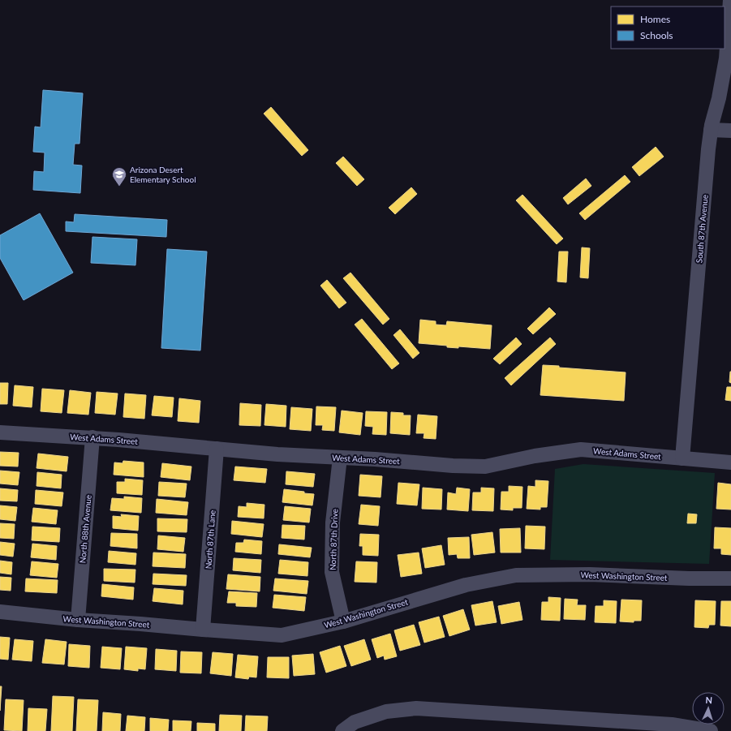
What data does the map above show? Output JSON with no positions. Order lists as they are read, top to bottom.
{
  "streets": {
    "street": [
      "South 87th Avenue",
      "West Adams Street",
      "North 88th Avenue",
      "North 87th Lane",
      "North 87th Drive",
      "West Washington Street"
    ]
  },
  "crossings": [
    ["South 87th Avenue", "West Adams Street"],
    ["West Adams Street", "North 88th Avenue"],
    ["West Adams Street", "North 87th Lane"],
    ["West Adams Street", "North 87th Drive"],
    ["North 88th Avenue", "West Washington Street"],
    ["North 87th Lane", "West Washington Street"],
    ["North 87th Drive", "West Washington Street"]
  ],
  "places": {
    "school or university": ["Arizona Desert Elementary School"]
  },
  "legend": ["Homes", "Schools"],
  "north": "top"
}
